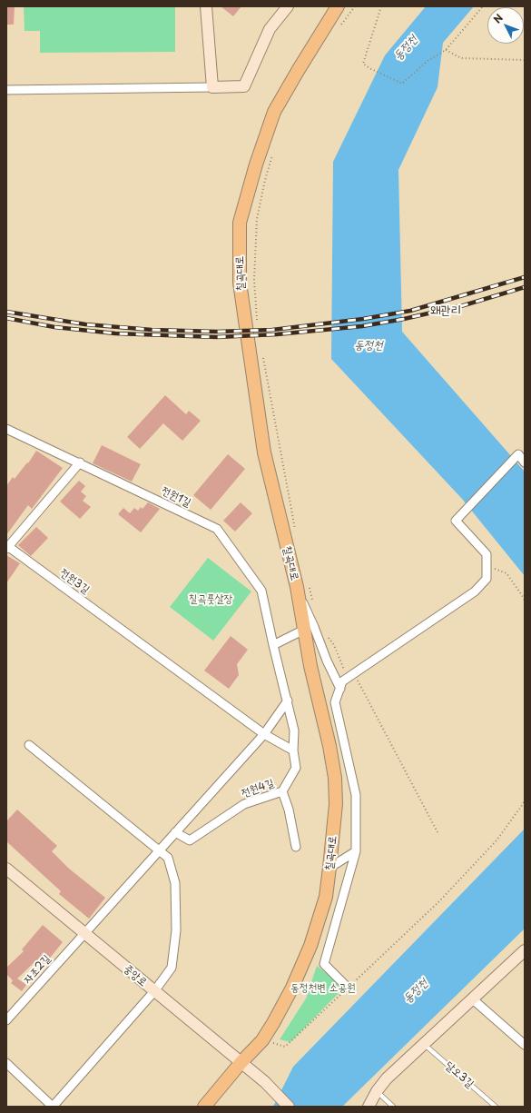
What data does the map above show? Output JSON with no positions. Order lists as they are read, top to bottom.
{
  "streets": {
    "main road": ["칠곡대로"],
    "street": [
      "전원1길",
      "전원3길",
      "전원4길",
      "자조2길",
      "중앙로"
    ],
    "lane": ["달오3길"]
  },
  "crossings": [
    ["칠곡대로", "중앙로"],
    ["전원1길", "전원3길"],
    ["전원1길", "전원4길"],
    ["자조2길", "중앙로"]
  ],
  "districts": ["왜관리"],
  "water": ["동정천"],
  "parks": ["칠곡풋살장", "동정천변 소공원"],
  "north": "top left"
}
